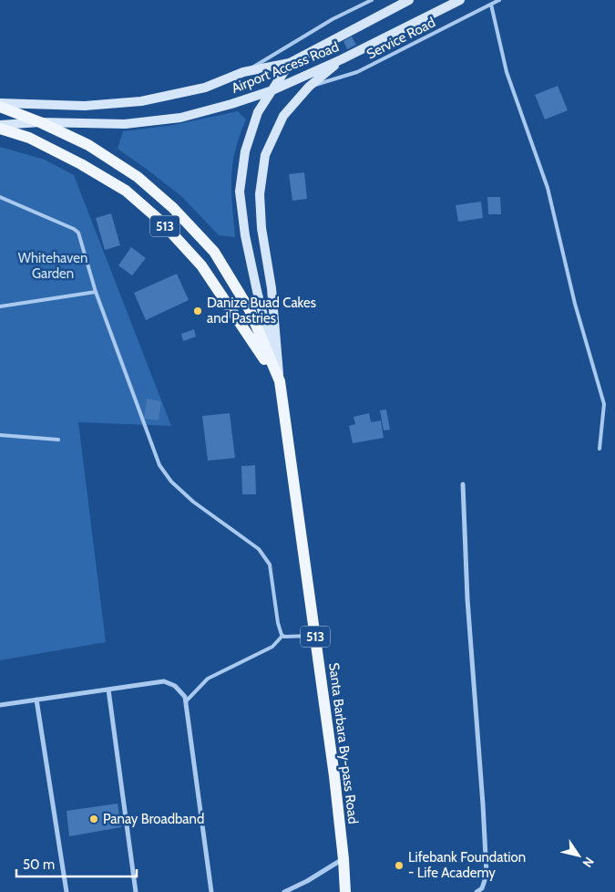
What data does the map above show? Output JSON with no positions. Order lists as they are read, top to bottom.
{
  "streets": {
    "main road": ["Airport Access Road", "513", "Santa Barbara By-pass Road"],
    "lane": ["Service Road"]
  },
  "crossings": [
    ["Airport Access Road", "513"],
    ["513", "Santa Barbara By-pass Road"]
  ],
  "parks": ["Whitehaven Garden"],
  "places": ["Danize Buad Cakes and Pastries", "Panay Broadband", "Lifebank Foundation - Life Academy"],
  "scale_bar": "50 m",
  "north": "bottom right"
}
